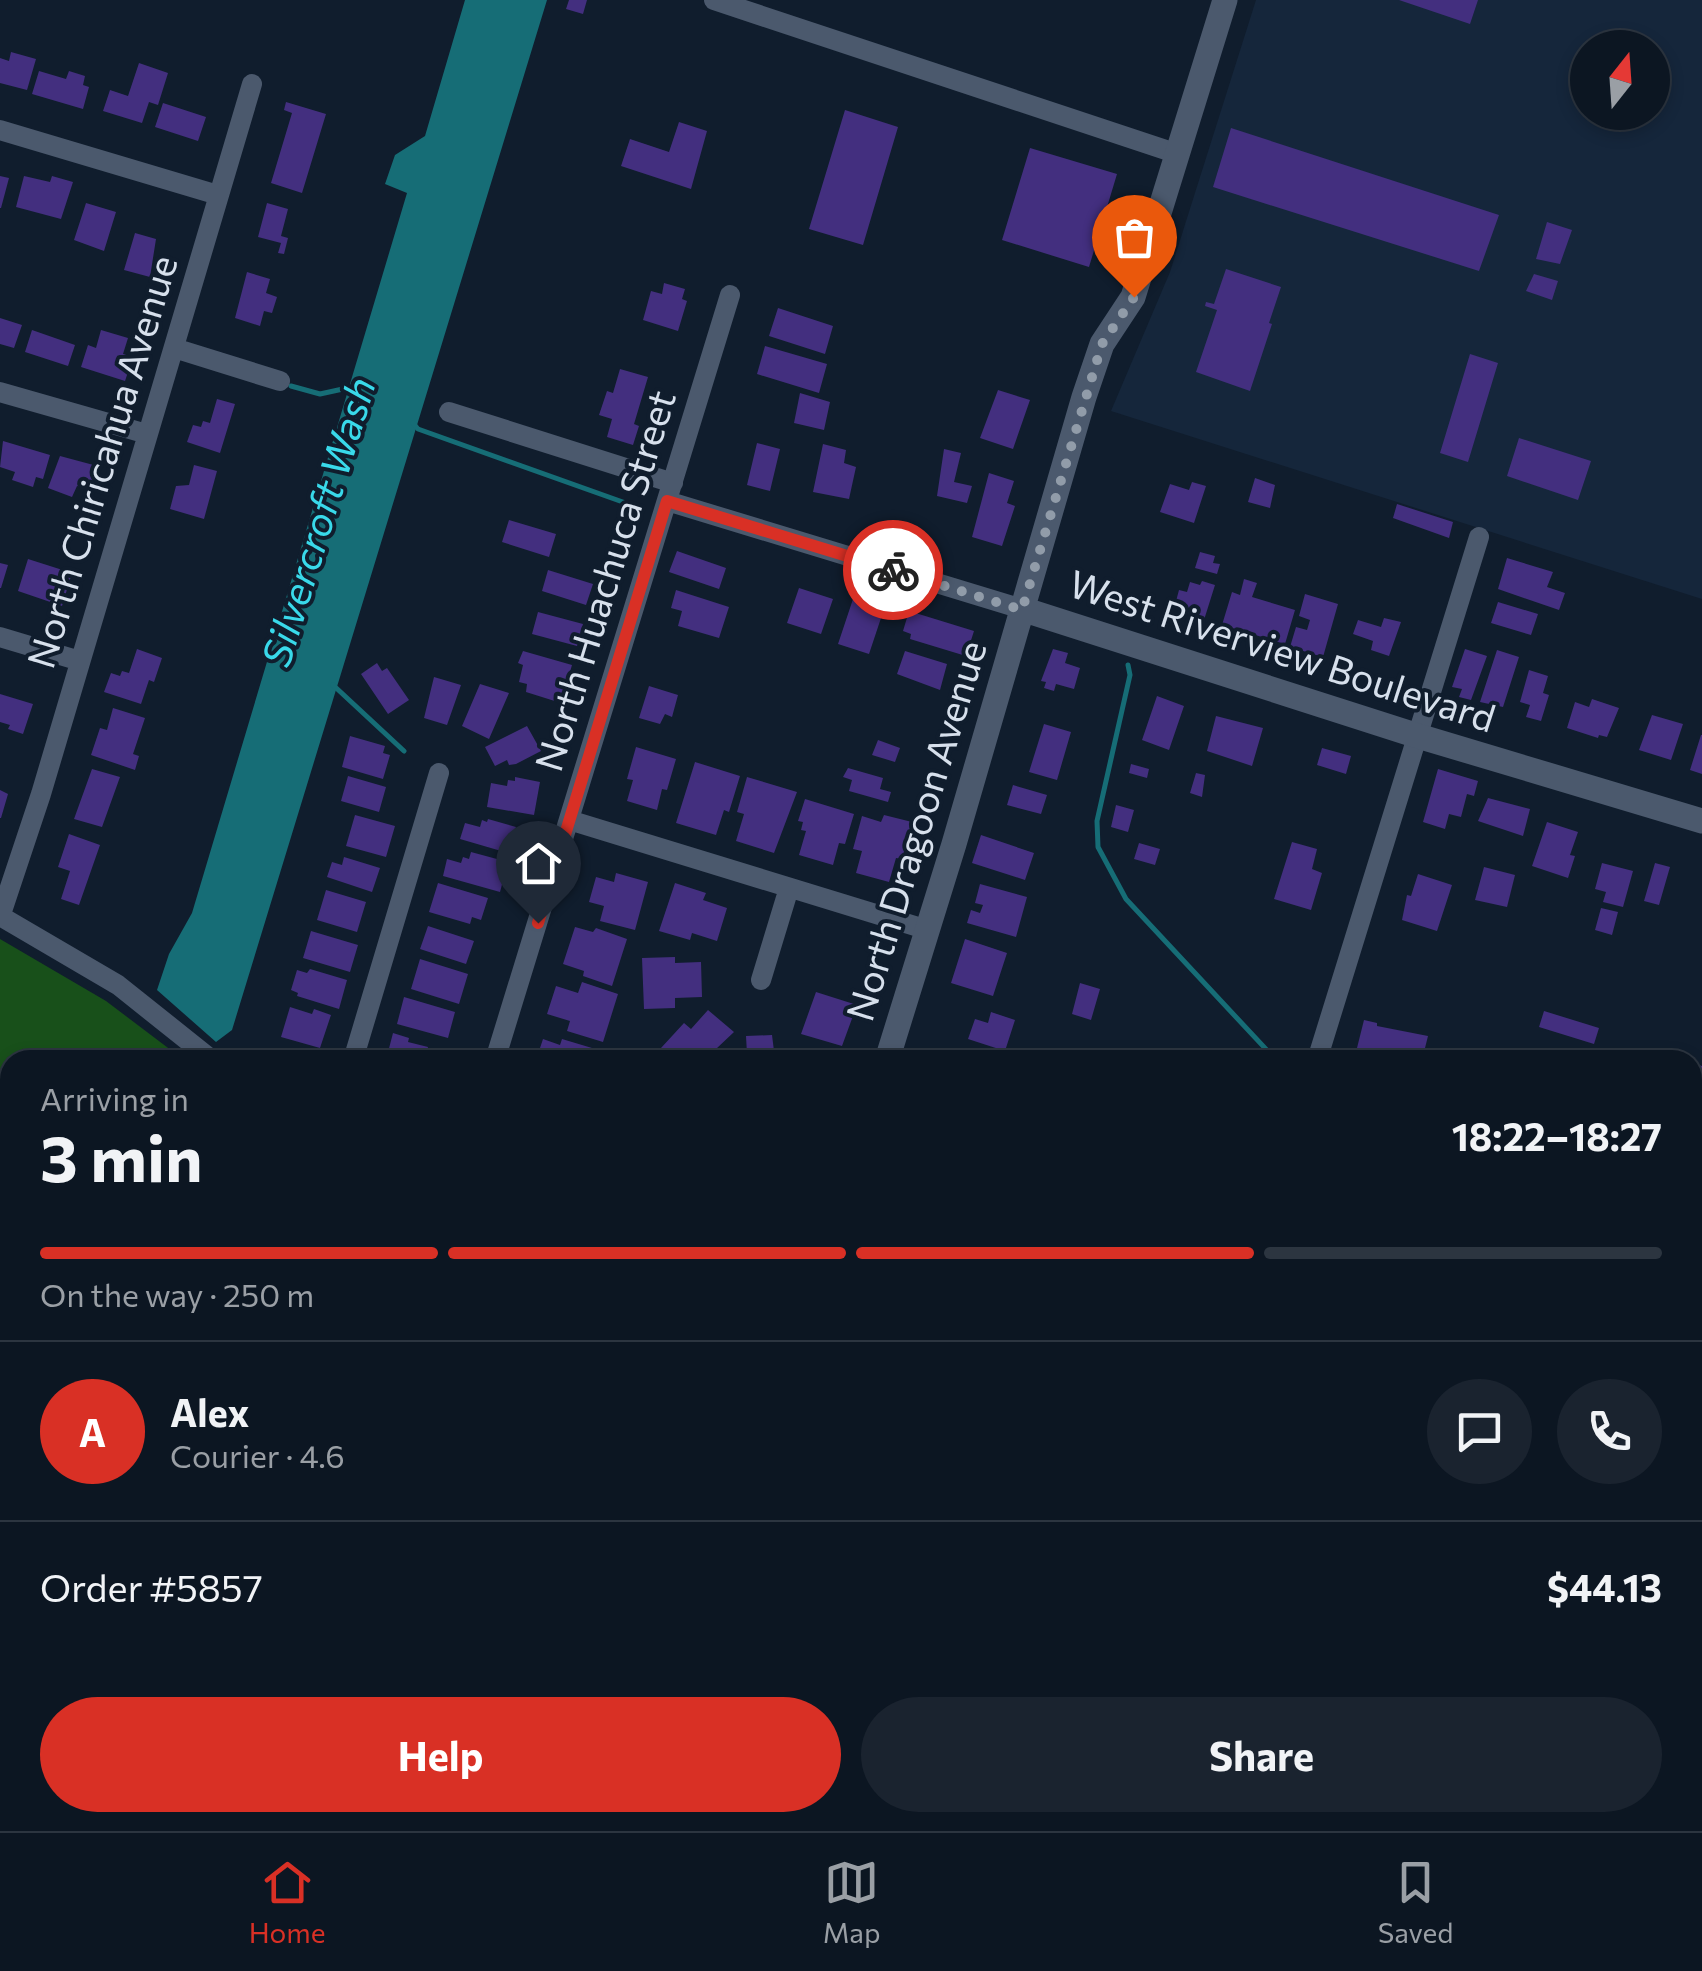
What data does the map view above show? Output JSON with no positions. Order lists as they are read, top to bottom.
{
  "streets": {
    "street": [
      "North Chiricahua Avenue",
      "North Huachuca Street",
      "West Riverview Boulevard",
      "North Dragoon Avenue"
    ]
  },
  "crossings": [
    ["North Huachuca Street", "West Riverview Boulevard"],
    ["West Riverview Boulevard", "North Dragoon Avenue"]
  ],
  "water": ["Silvercroft Wash"],
  "north": "top",
  "page": {
    "heading": ["3 min", "Arriving in", "18:22–18:27"],
    "panel": [
      "Alex",
      "Courier · 4.6",
      "Order #5857",
      "$44.13"
    ],
    "bar": "On the way · 250 m",
    "round": "A",
    "buttons": ["Help", "Share"],
    "tabs": ["Home", "Map", "Saved"]
  }
}
